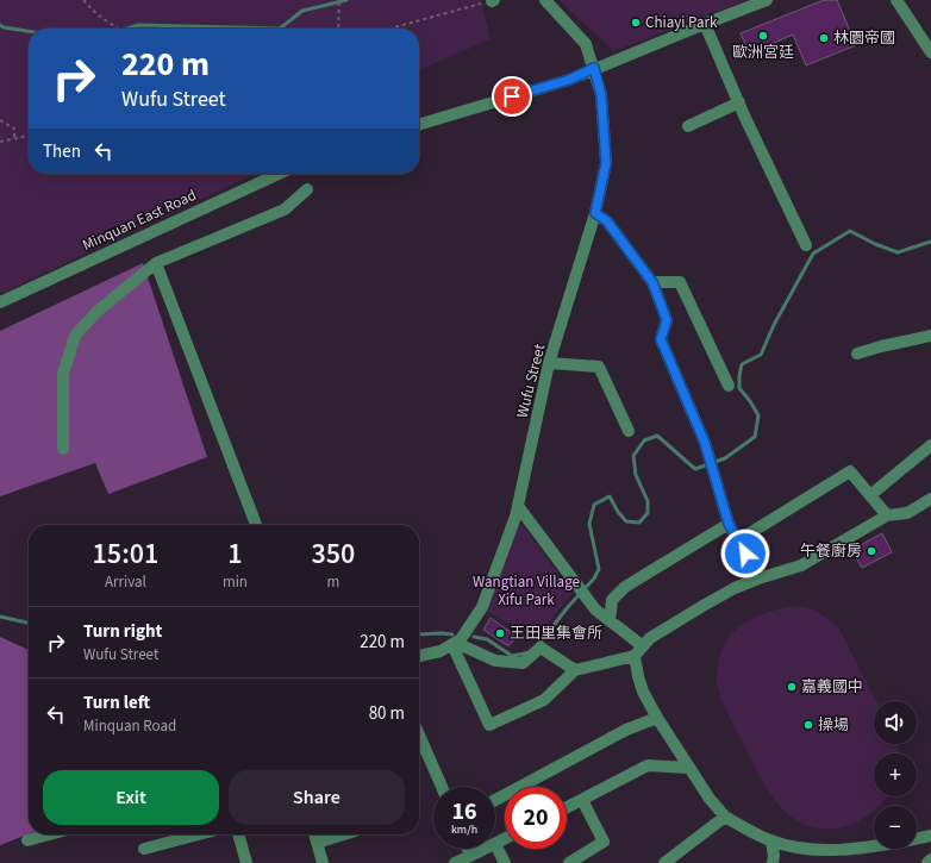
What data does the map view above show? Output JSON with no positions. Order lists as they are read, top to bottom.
{
  "streets": {
    "street": ["Minquan East Road", "Wufu Street"]
  },
  "parks": ["Wangtian Village Xifu Park"],
  "places": [
    "Chiayi Park",
    "歐洲宮廷",
    "林園帝國",
    "午餐廚房",
    "王田里集會所",
    "嘉義國中",
    "操場"
  ],
  "page": {
    "turn": ["220 m", "Wufu Street"],
    "then": "Then",
    "eta": [
      "15:01",
      "Arrival",
      "1",
      "min",
      "350",
      "m"
    ],
    "list": [
      {
        "name": "Turn right",
        "note": "Wufu Street",
        "value": "220 m"
      },
      {
        "name": "Turn left",
        "note": "Minquan Road",
        "value": "80 m"
      }
    ],
    "map_buttons": ["+", "−"],
    "buttons": ["Exit", "Share"],
    "speed": "16 km/h",
    "limit": "20"
  }
}
